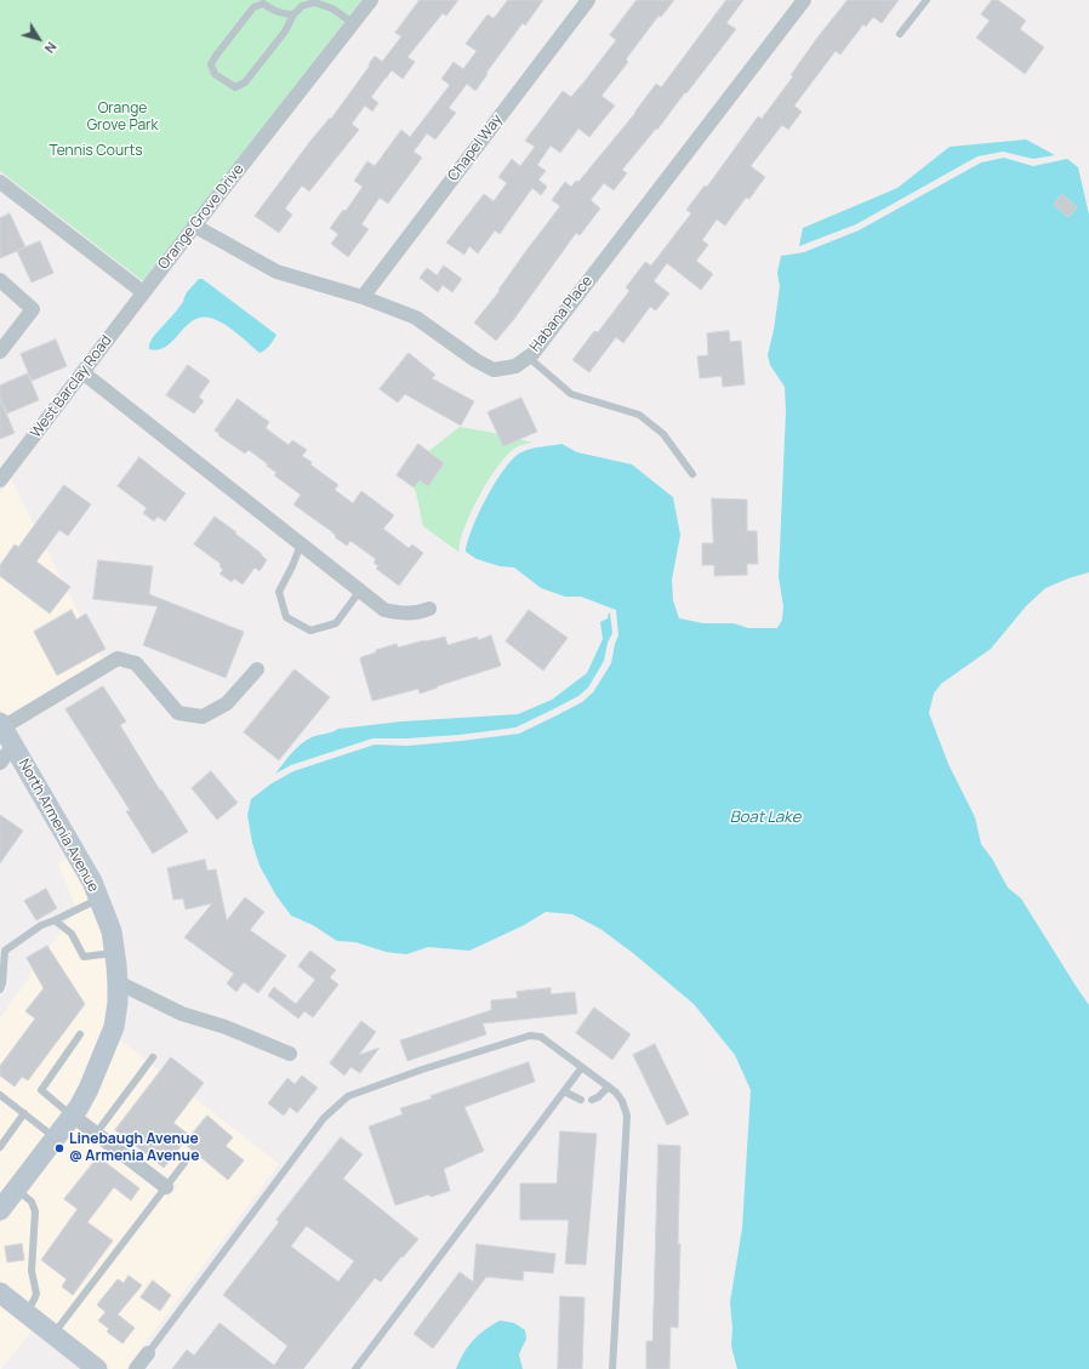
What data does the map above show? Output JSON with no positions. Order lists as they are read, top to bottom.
{
  "streets": {
    "main road": ["North Armenia Avenue"],
    "street": [
      "Chapel Way",
      "Orange Grove Drive",
      "Habana Place",
      "West Barclay Road"
    ]
  },
  "crossings": [
    ["Chapel Way", "Habana Place"],
    ["Orange Grove Drive", "Habana Place"],
    ["Orange Grove Drive", "West Barclay Road"]
  ],
  "water": ["Boat Lake"],
  "parks": ["Orange Grove Park", "Tennis Courts"],
  "places": ["Linebaugh Avenue @ Armenia Avenue"],
  "north": "bottom right"
}
